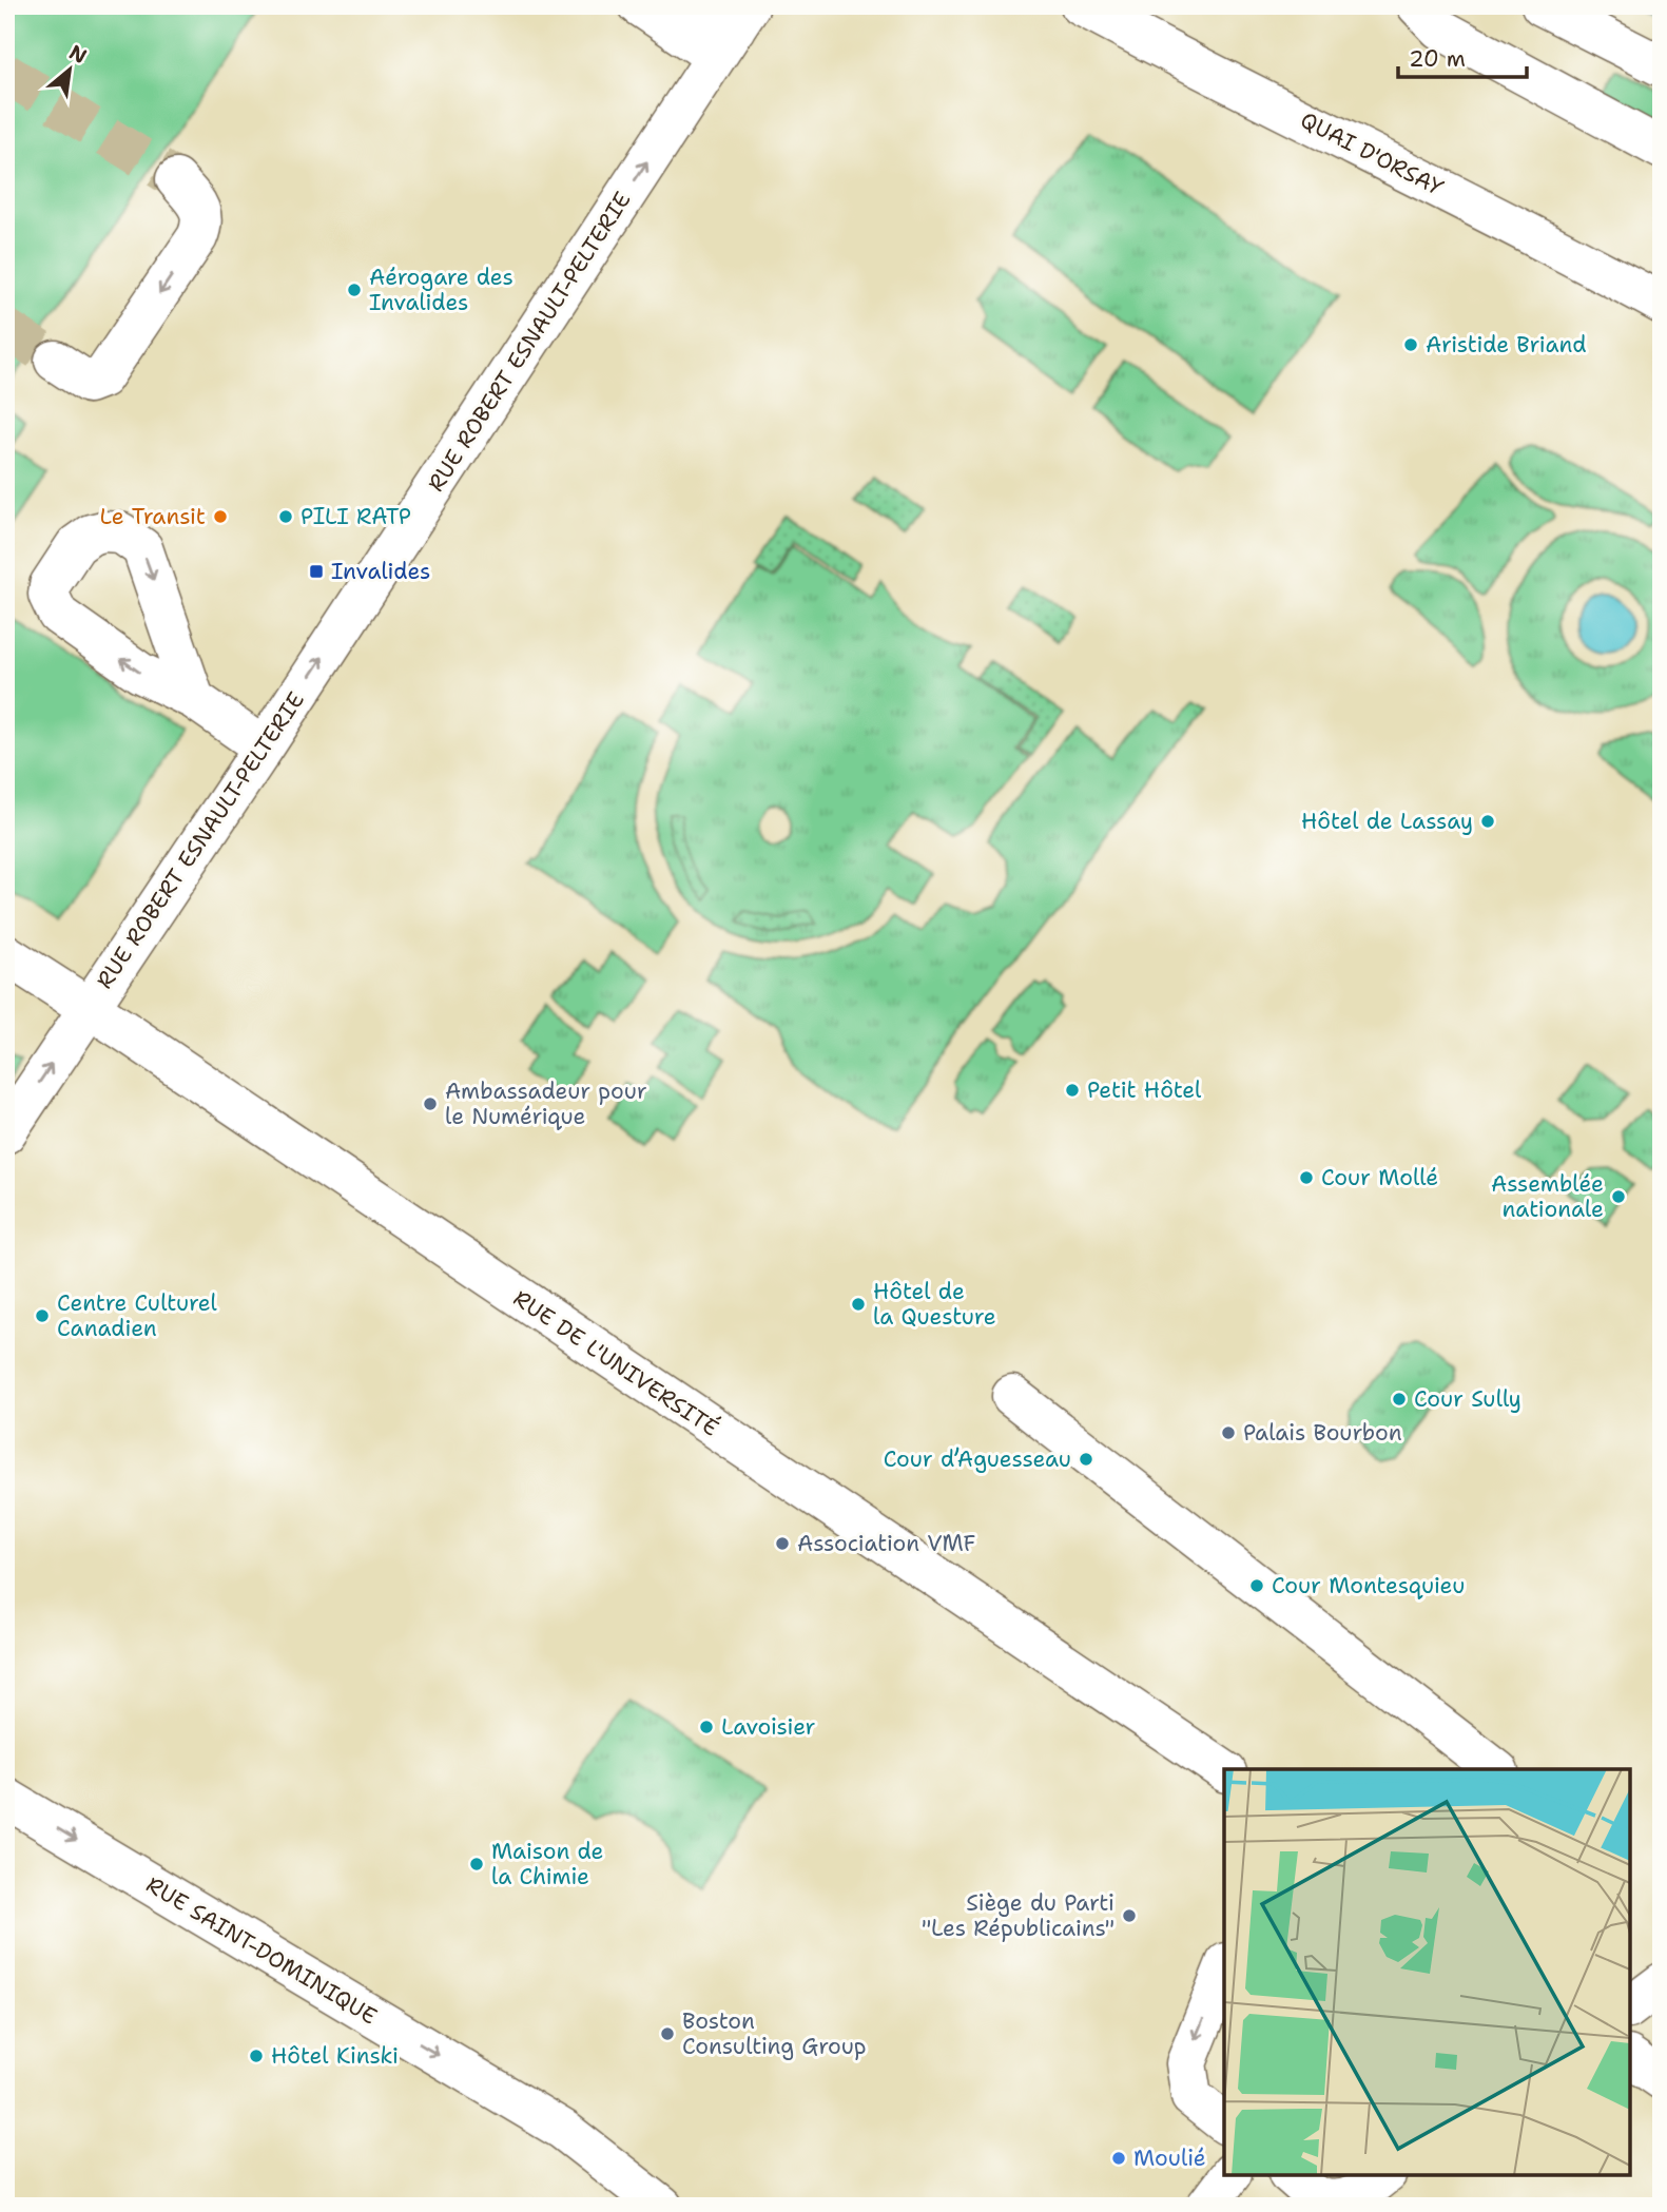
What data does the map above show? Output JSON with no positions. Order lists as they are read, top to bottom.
{
  "streets": {
    "street": [
      "QUAI D'ORSAY",
      "RUE ROBERT ESNAULT-PELTERIE",
      "RUE DE L'UNIVERSITÉ",
      "RUE SAINT-DOMINIQUE"
    ]
  },
  "crossings": [
    ["RUE ROBERT ESNAULT-PELTERIE", "RUE DE L'UNIVERSITÉ"]
  ],
  "one_way": ["RUE ROBERT ESNAULT-PELTERIE", "RUE SAINT-DOMINIQUE"],
  "places": {
    "other": [
      "Aérogare des Invalides",
      "Aristide Briand",
      "Le Transit",
      "PILI RATP",
      "Hôtel de Lassay",
      "Petit Hôtel",
      "Ambassadeur pour le Numérique",
      "Cour Mollé",
      "Assemblée nationale",
      "Hôtel de la Questure",
      "Centre Culturel Canadien",
      "Cour Sully",
      "Palais Bourbon",
      "Cour d’Aguesseau",
      "Association VMF",
      "Cour Montesquieu",
      "Lavoisier",
      "Maison de la Chimie",
      "Siège du Parti \"Les Républicains\"",
      "Boston Consulting Group",
      "Hôtel Kinski",
      "Moulié"
    ],
    "transit": ["Invalides"]
  },
  "scale_bar": "20 m",
  "north": "top right"
}
